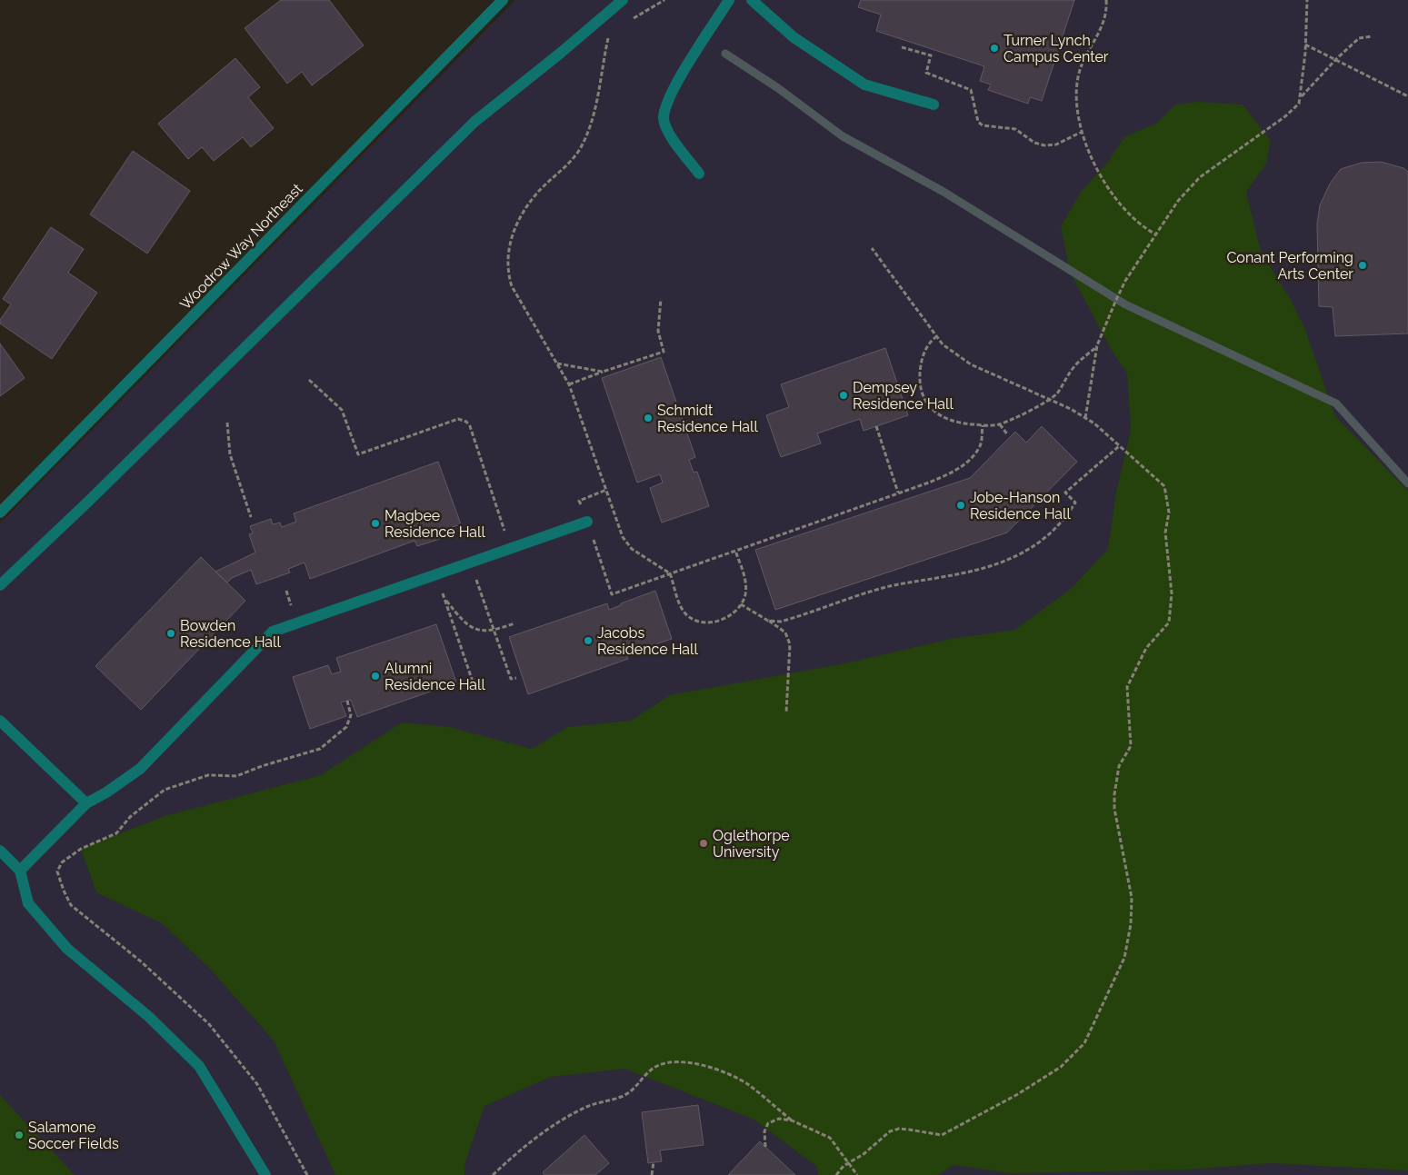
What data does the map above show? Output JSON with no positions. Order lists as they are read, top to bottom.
{
  "streets": {
    "street": ["Woodrow Way Northeast"]
  },
  "places": [
    "Turner Lynch Campus Center",
    "Conant Performing Arts Center",
    "Dempsey Residence Hall",
    "Schmidt Residence Hall",
    "Jobe-Hanson Residence Hall",
    "Magbee Residence Hall",
    "Bowden Residence Hall",
    "Jacobs Residence Hall",
    "Alumni Residence Hall",
    "Oglethorpe University",
    "Salamone Soccer Fields"
  ]
}
